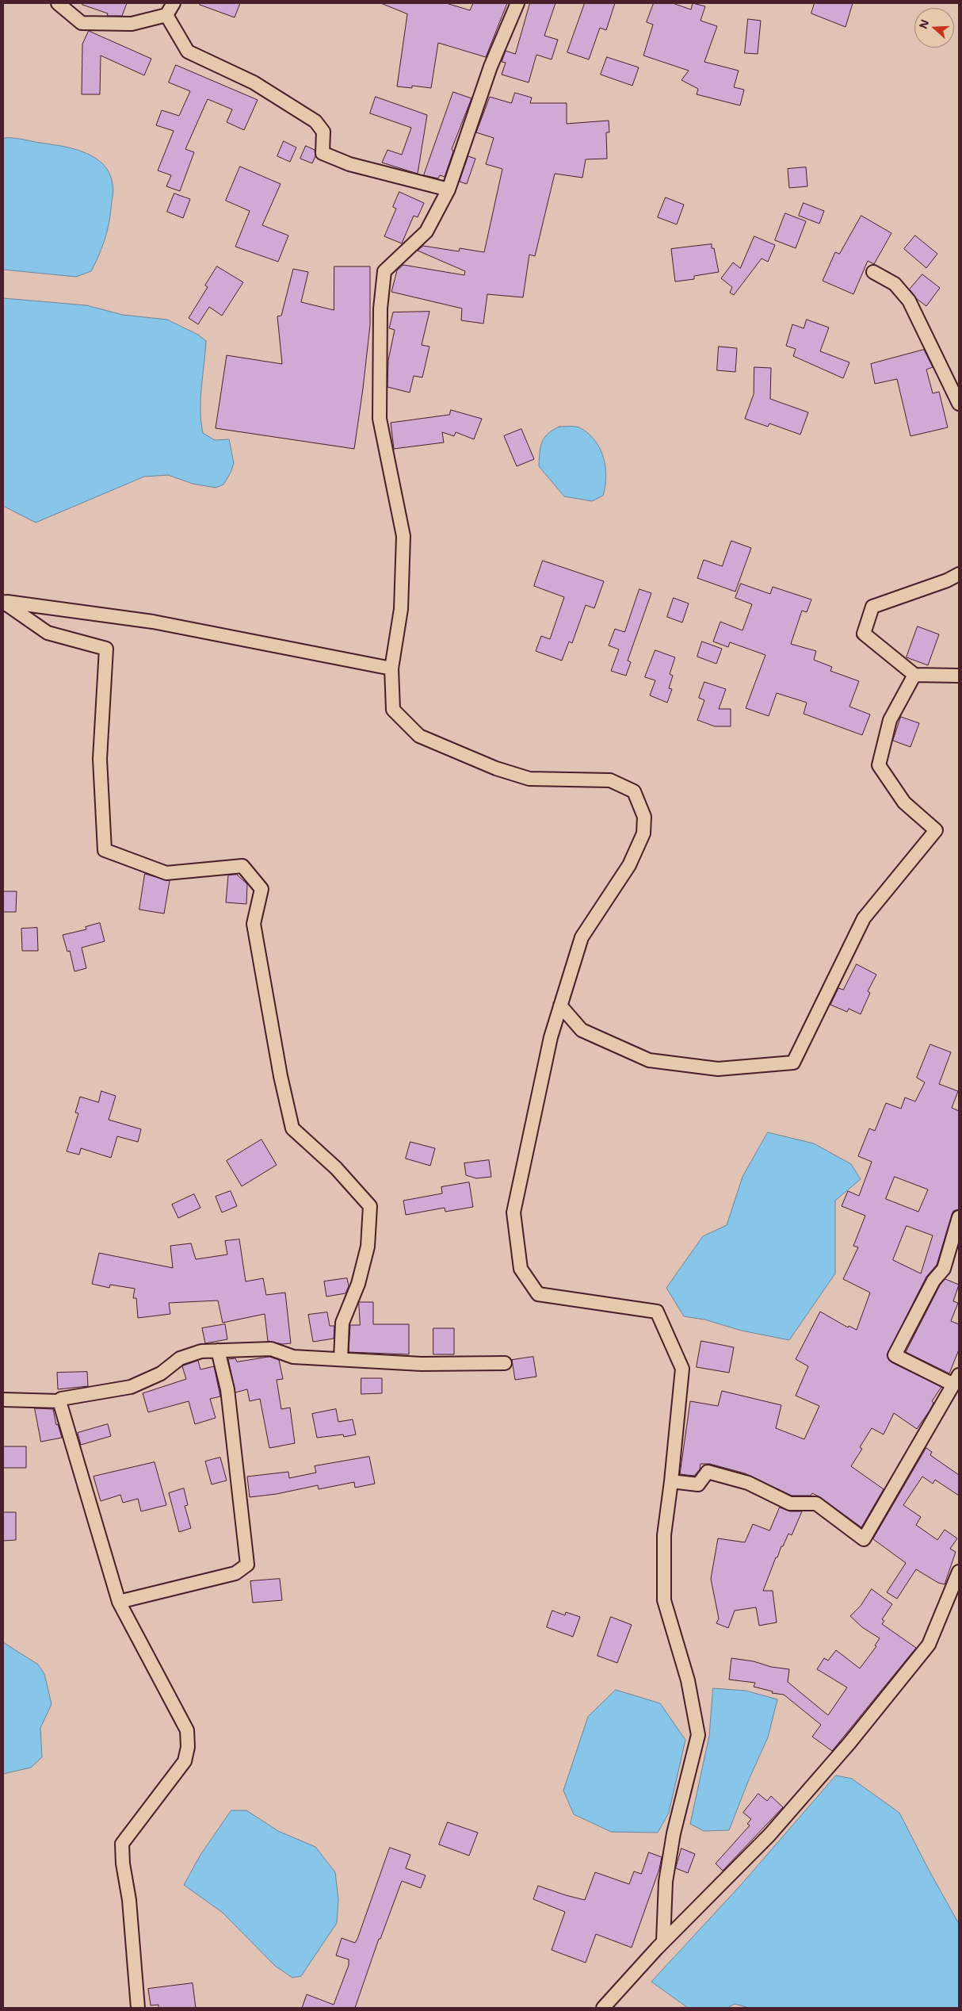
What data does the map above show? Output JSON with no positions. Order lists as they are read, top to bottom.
{
  "north": "left"
}
